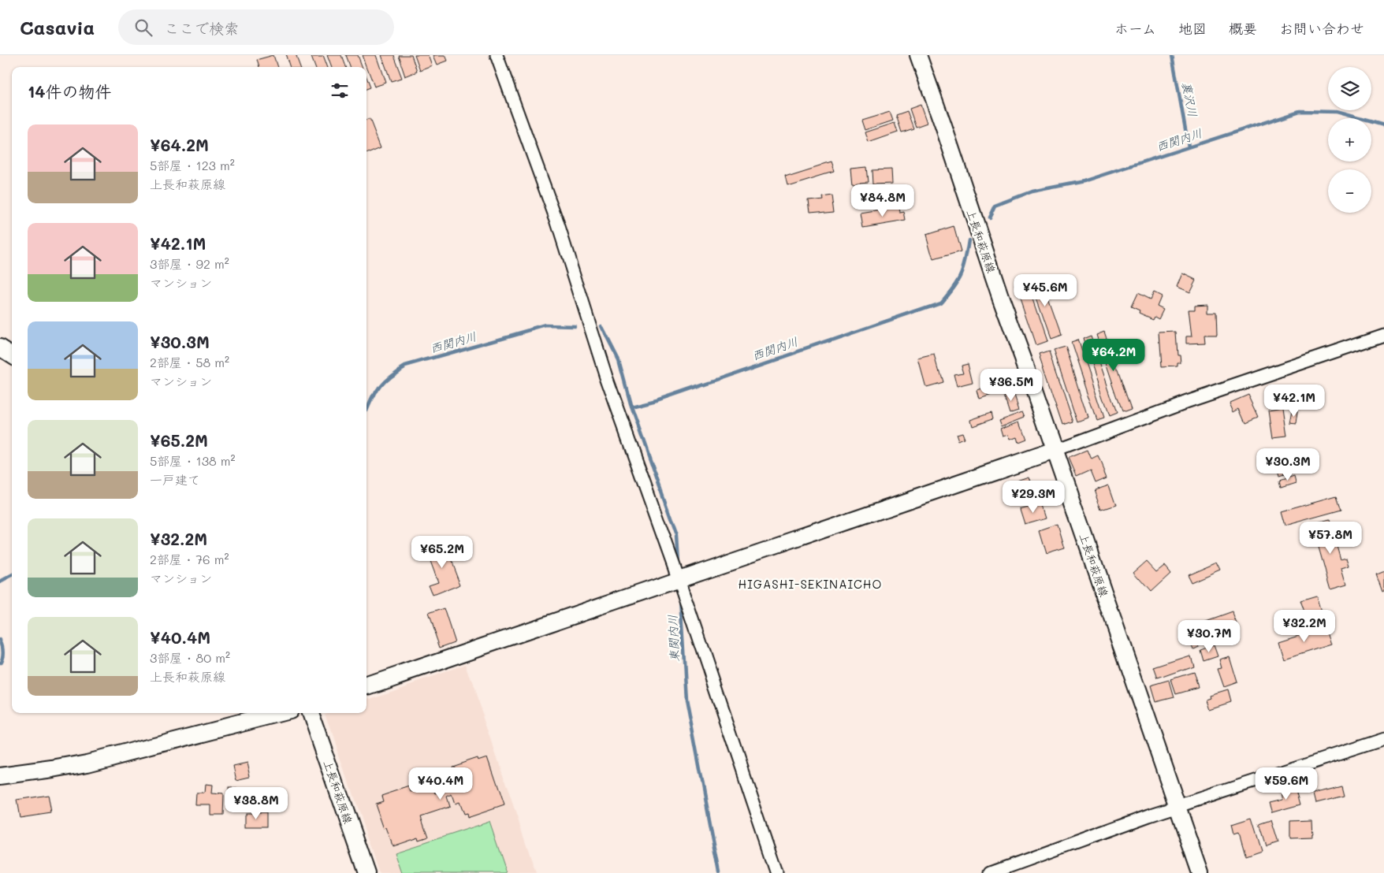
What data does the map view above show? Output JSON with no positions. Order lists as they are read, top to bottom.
{
  "streets": {
    "main road": ["上長和萩原線"]
  },
  "districts": ["HIGASHI-SEKINAICHO"],
  "water": ["裏沢川", "西関内川", "東関内川"],
  "page": {
    "header": "Casavia",
    "search": "ここで検索",
    "nav": [
      "ホーム",
      "地図",
      "概要",
      "お問い合わせ"
    ],
    "map_buttons": ["+", "−"],
    "heading": "14件の物件",
    "list": [
      {
        "name": "¥64.2M",
        "note": "5部屋 · 123 m² · 上長和萩原線"
      },
      {
        "name": "¥42.1M",
        "note": "3部屋 · 92 m² · マンション"
      },
      {
        "name": "¥30.3M",
        "note": "2部屋 · 58 m² · マンション"
      },
      {
        "name": "¥65.2M",
        "note": "5部屋 · 138 m² · 一戸建て"
      },
      {
        "name": "¥32.2M",
        "note": "2部屋 · 76 m² · マンション"
      },
      {
        "name": "¥40.4M",
        "note": "3部屋 · 80 m² · 上長和萩原線"
      }
    ],
    "price": [
      "¥84.8M",
      "¥45.6M",
      "¥64.2M",
      "¥36.5M",
      "¥42.1M",
      "¥30.3M",
      "¥29.3M",
      "¥57.8M",
      "¥65.2M",
      "¥32.2M",
      "¥30.7M",
      "¥40.4M",
      "¥59.6M",
      "¥38.8M"
    ]
  }
}
